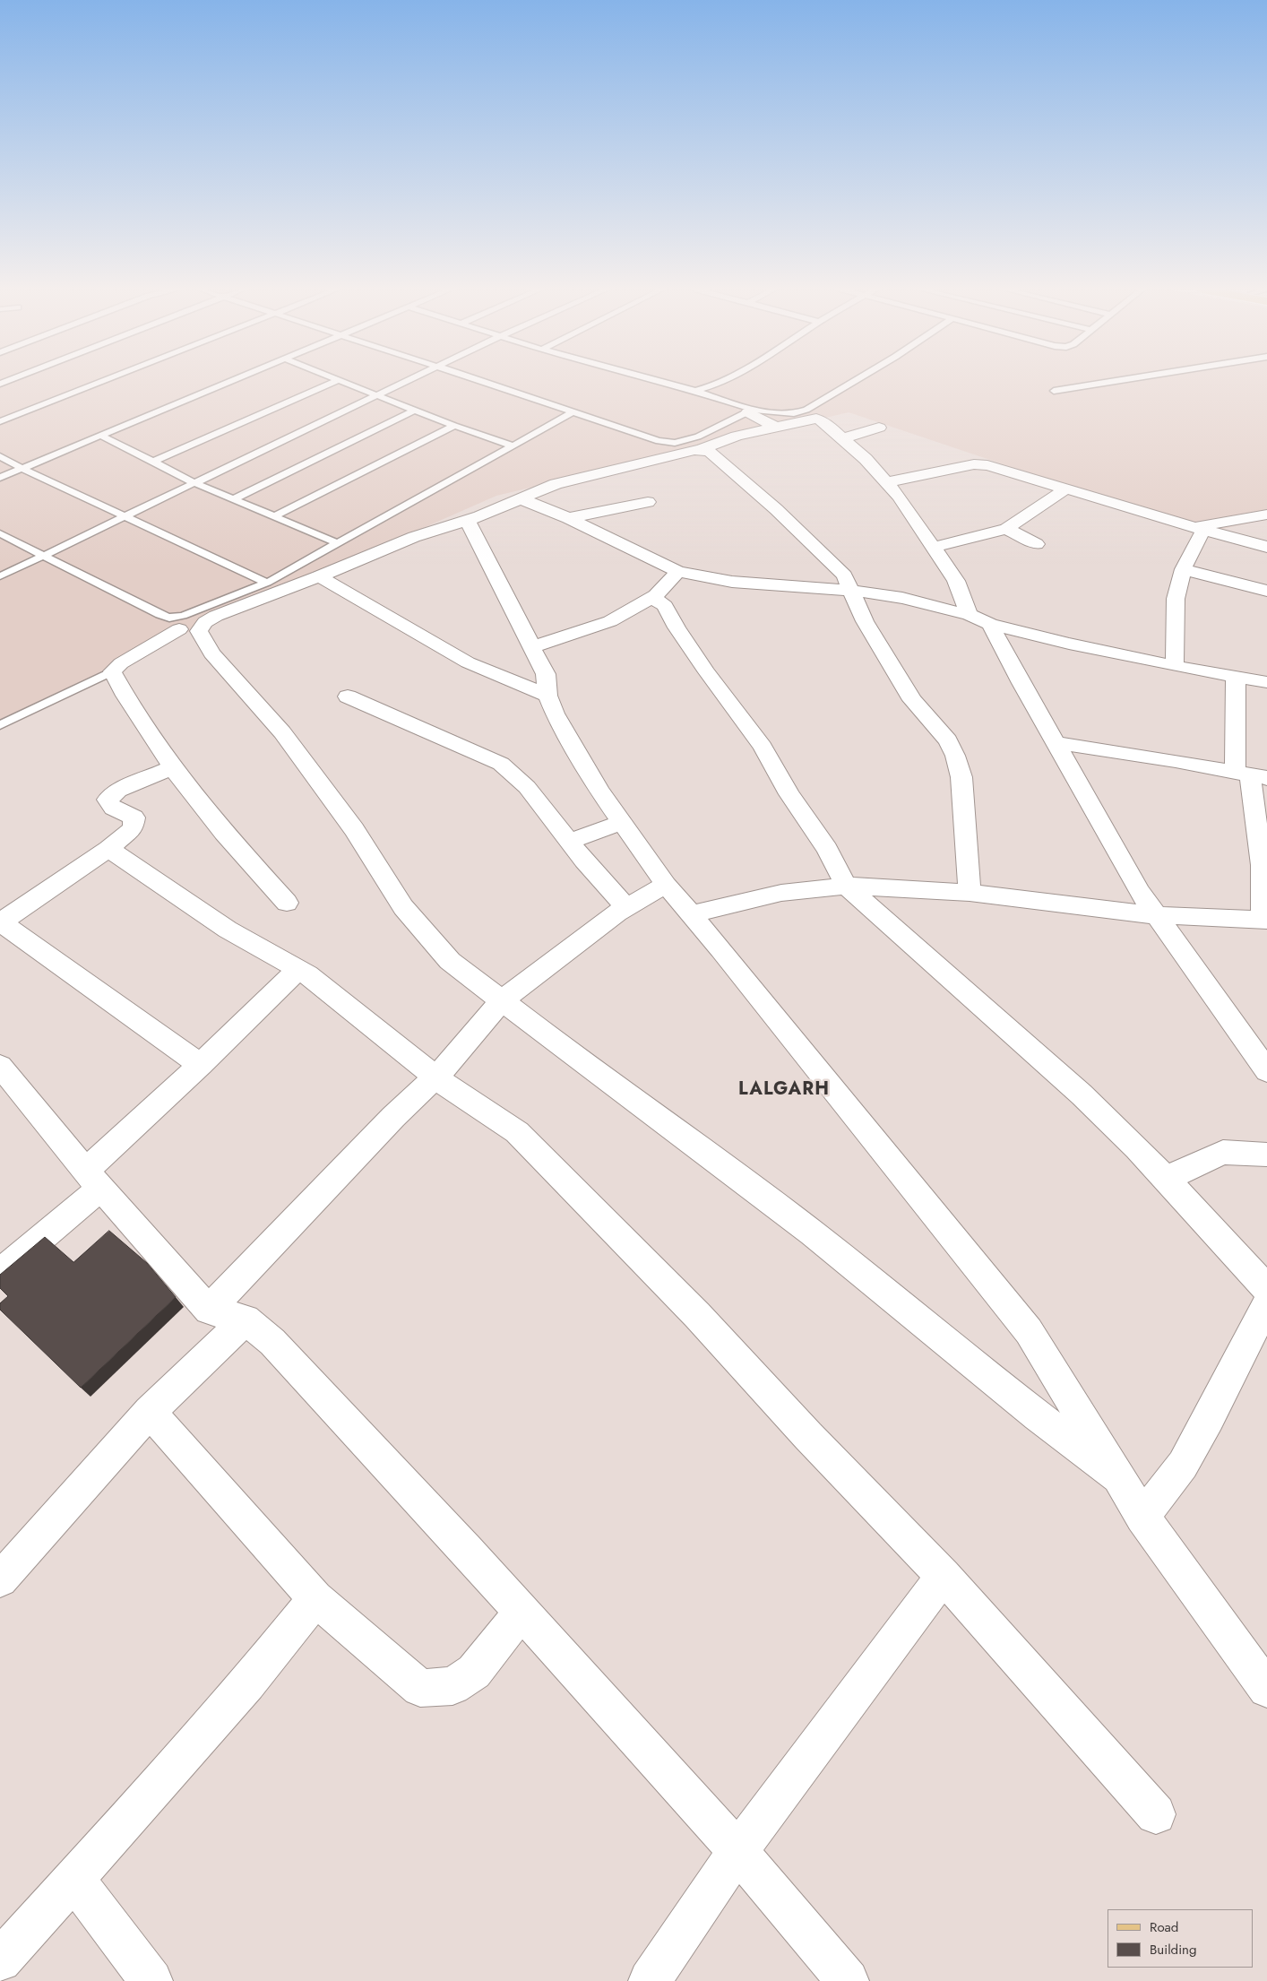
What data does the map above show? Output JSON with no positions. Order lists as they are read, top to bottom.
{
  "districts": ["LALGARH"],
  "legend": ["Road", "Building"]
}
